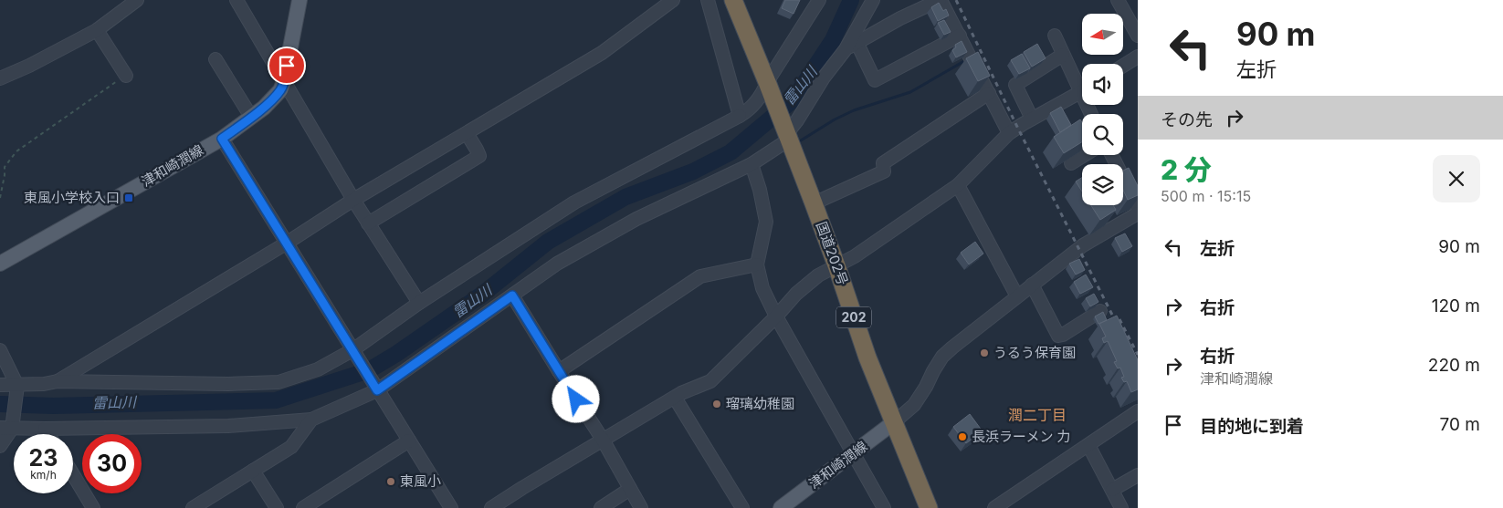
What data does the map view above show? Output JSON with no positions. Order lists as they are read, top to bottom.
{
  "streets": {
    "highway": ["国道202号", "202"],
    "main road": ["津和崎潤線"]
  },
  "crossings": [
    ["津和崎潤線", "国道202号"]
  ],
  "districts": ["潤二丁目"],
  "water": ["雷山川"],
  "places": {
    "transit": ["東風小学校入口"],
    "other": [
      "うるう保育園",
      "瑠璃幼稚園",
      "長浜ラーメン 力",
      "東風小"
    ]
  },
  "north": "left",
  "page": {
    "turn": ["90 m", "左折"],
    "then": "その先",
    "heading": ["2 分", "500 m · 15:15"],
    "list": [
      {
        "name": "左折",
        "value": "90 m"
      },
      {
        "name": "右折",
        "value": "120 m"
      },
      {
        "name": "右折",
        "note": "津和崎潤線",
        "value": "220 m"
      },
      {
        "name": "目的地に到着",
        "value": "70 m"
      }
    ],
    "speed": "23 km/h",
    "limit": "30"
  }
}
